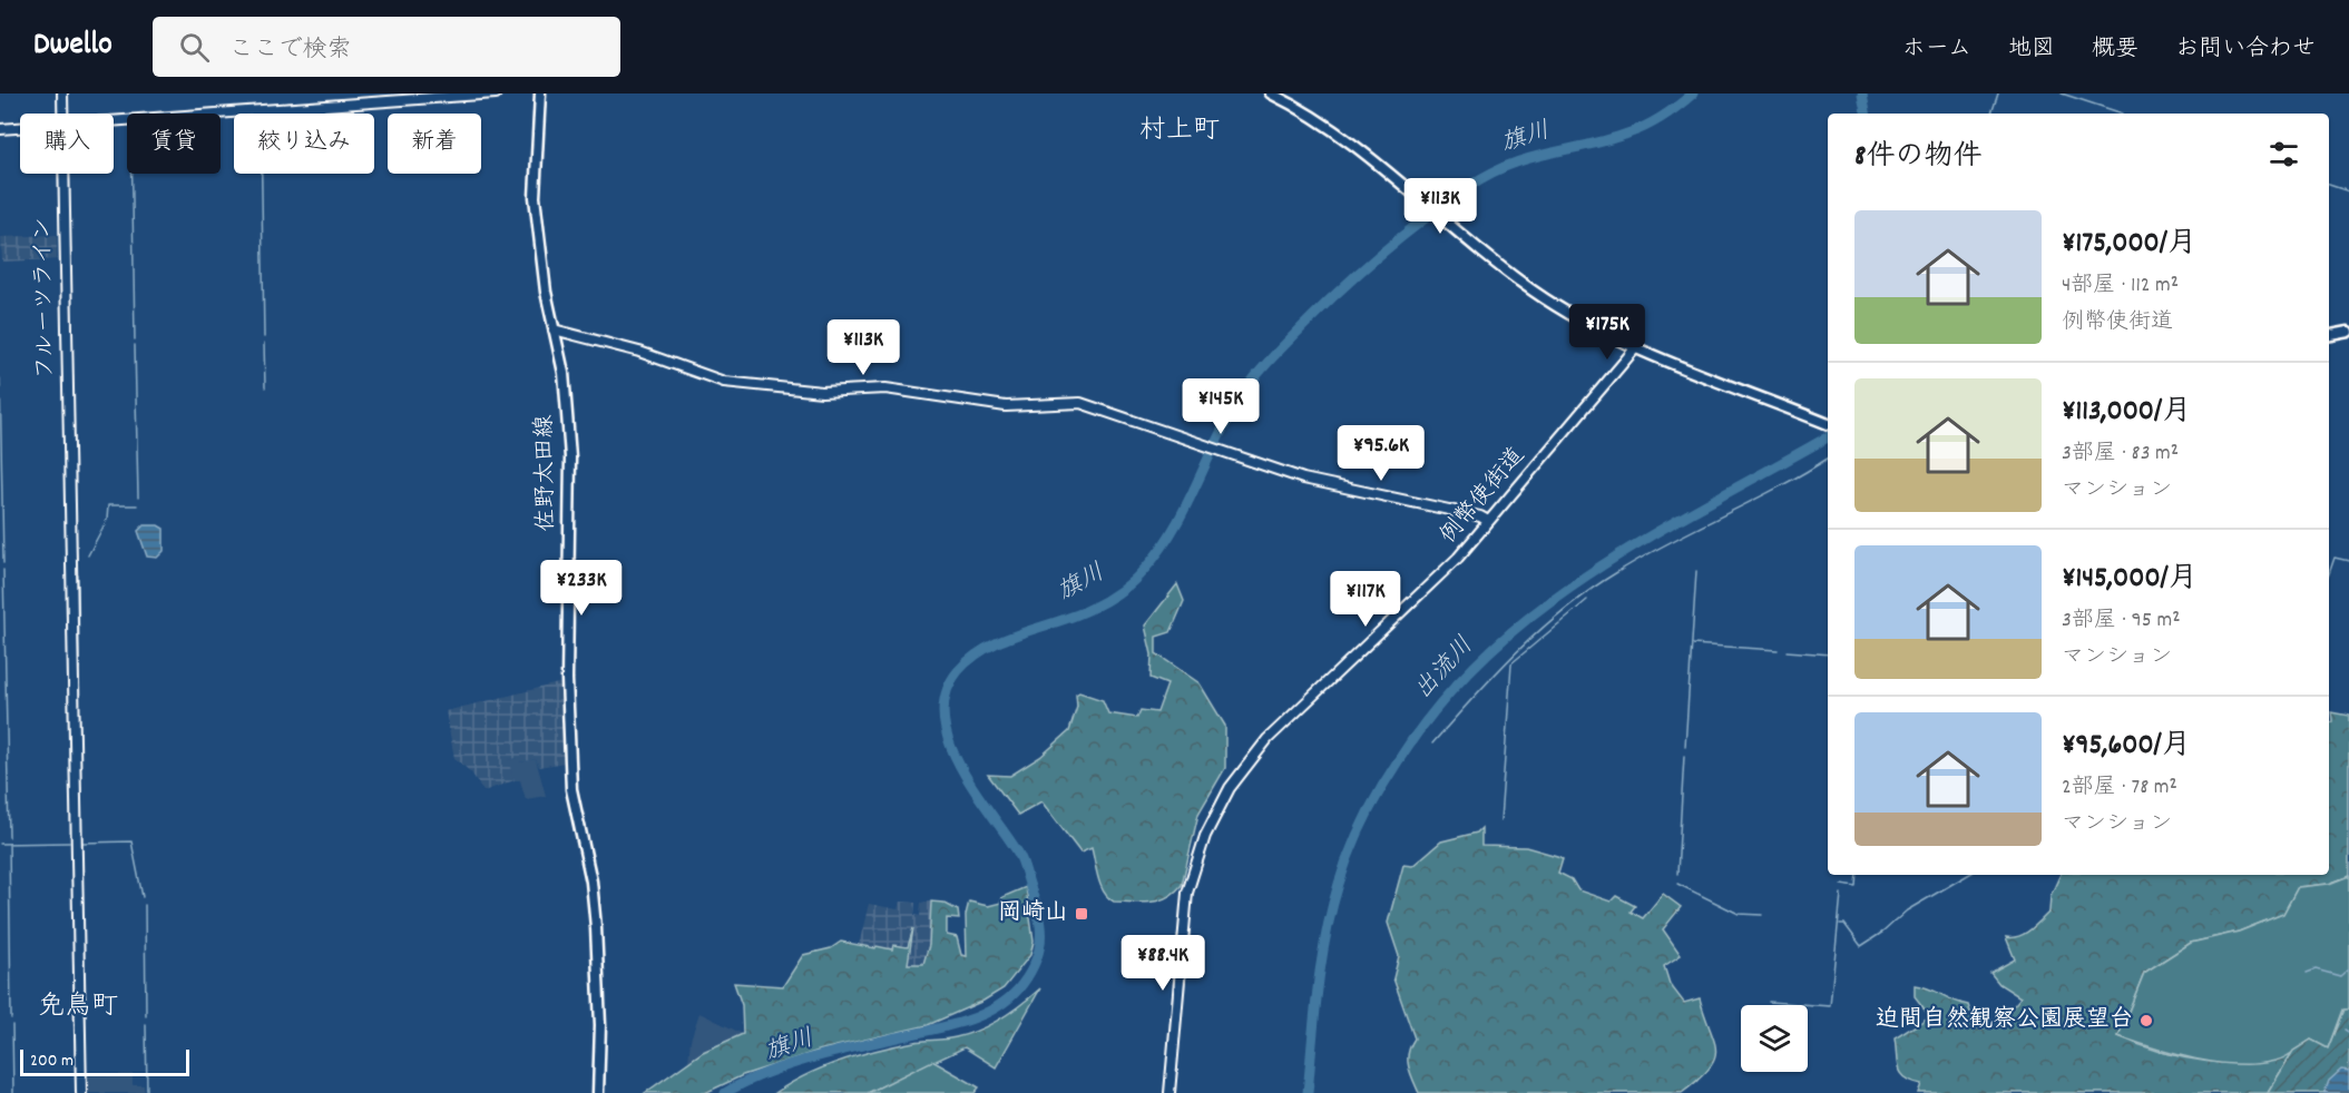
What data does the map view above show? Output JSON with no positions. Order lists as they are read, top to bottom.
{
  "streets": {
    "main road": ["佐野太田線"],
    "street": ["フルーツライン", "例幣使街道"]
  },
  "districts": ["村上町", "免鳥町"],
  "water": ["旗川", "出流川"],
  "places": {
    "transit": ["岡崎山"],
    "other": ["迫間自然観察公園展望台"]
  },
  "scale_bar": "200 m",
  "page": {
    "header": "Dwello",
    "search": "ここで検索",
    "nav": [
      "ホーム",
      "地図",
      "概要",
      "お問い合わせ"
    ],
    "chip": [
      "購入",
      "賃貸",
      "絞り込み",
      "新着"
    ],
    "heading": "8件の物件",
    "price": [
      "¥113K",
      "¥175K",
      "¥113K",
      "¥145K",
      "¥95.6K",
      "¥233K",
      "¥117K",
      "¥88.4K"
    ],
    "list": [
      {
        "name": "¥175,000/月",
        "note": "4部屋 · 112 m² · 例幣使街道"
      },
      {
        "name": "¥113,000/月",
        "note": "3部屋 · 83 m² · マンション"
      },
      {
        "name": "¥145,000/月",
        "note": "3部屋 · 95 m² · マンション"
      },
      {
        "name": "¥95,600/月",
        "note": "2部屋 · 78 m² · マンション"
      }
    ],
    "scale": "200 m"
  }
}
